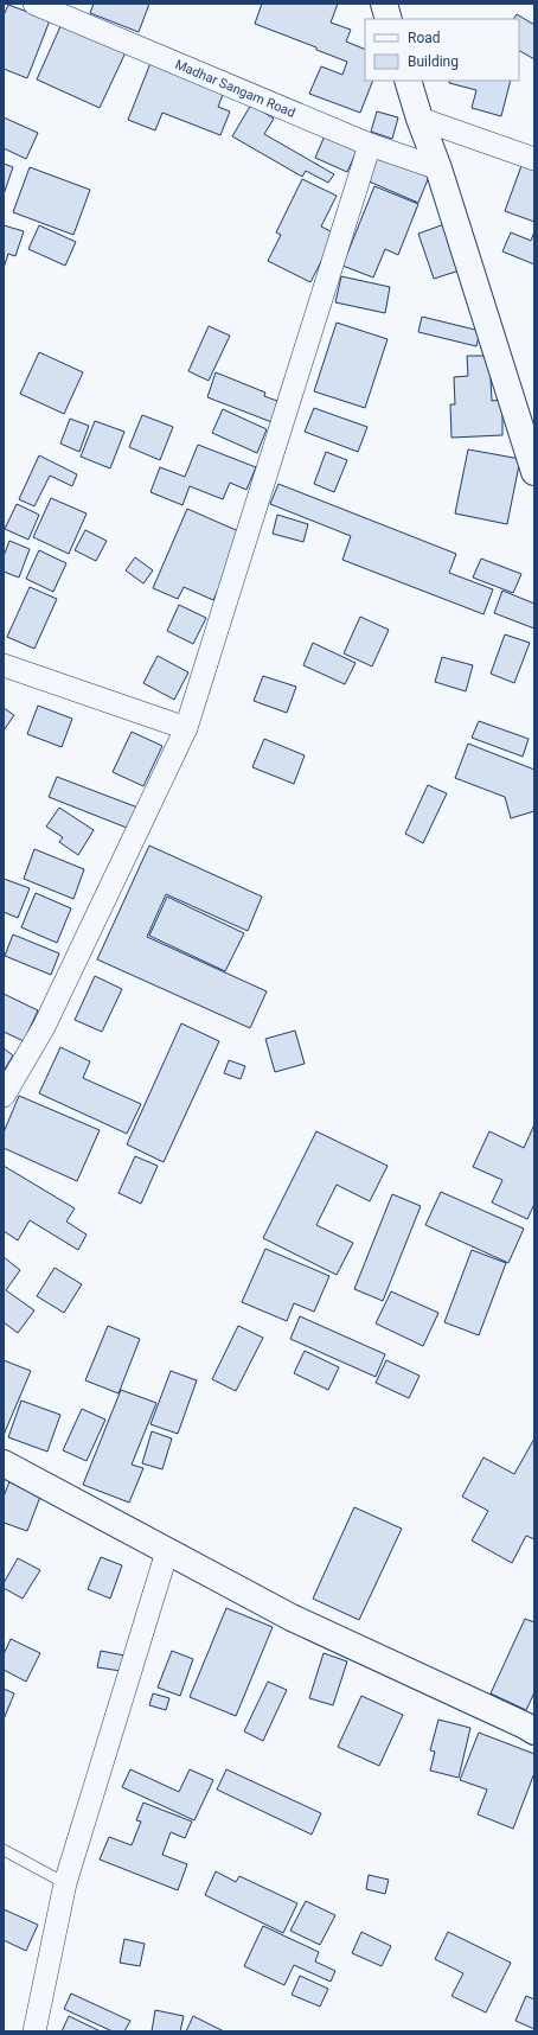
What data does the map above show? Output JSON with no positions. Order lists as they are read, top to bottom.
{
  "streets": {
    "street": ["Madhar Sangam Road"]
  },
  "legend": ["Road", "Building"]
}
